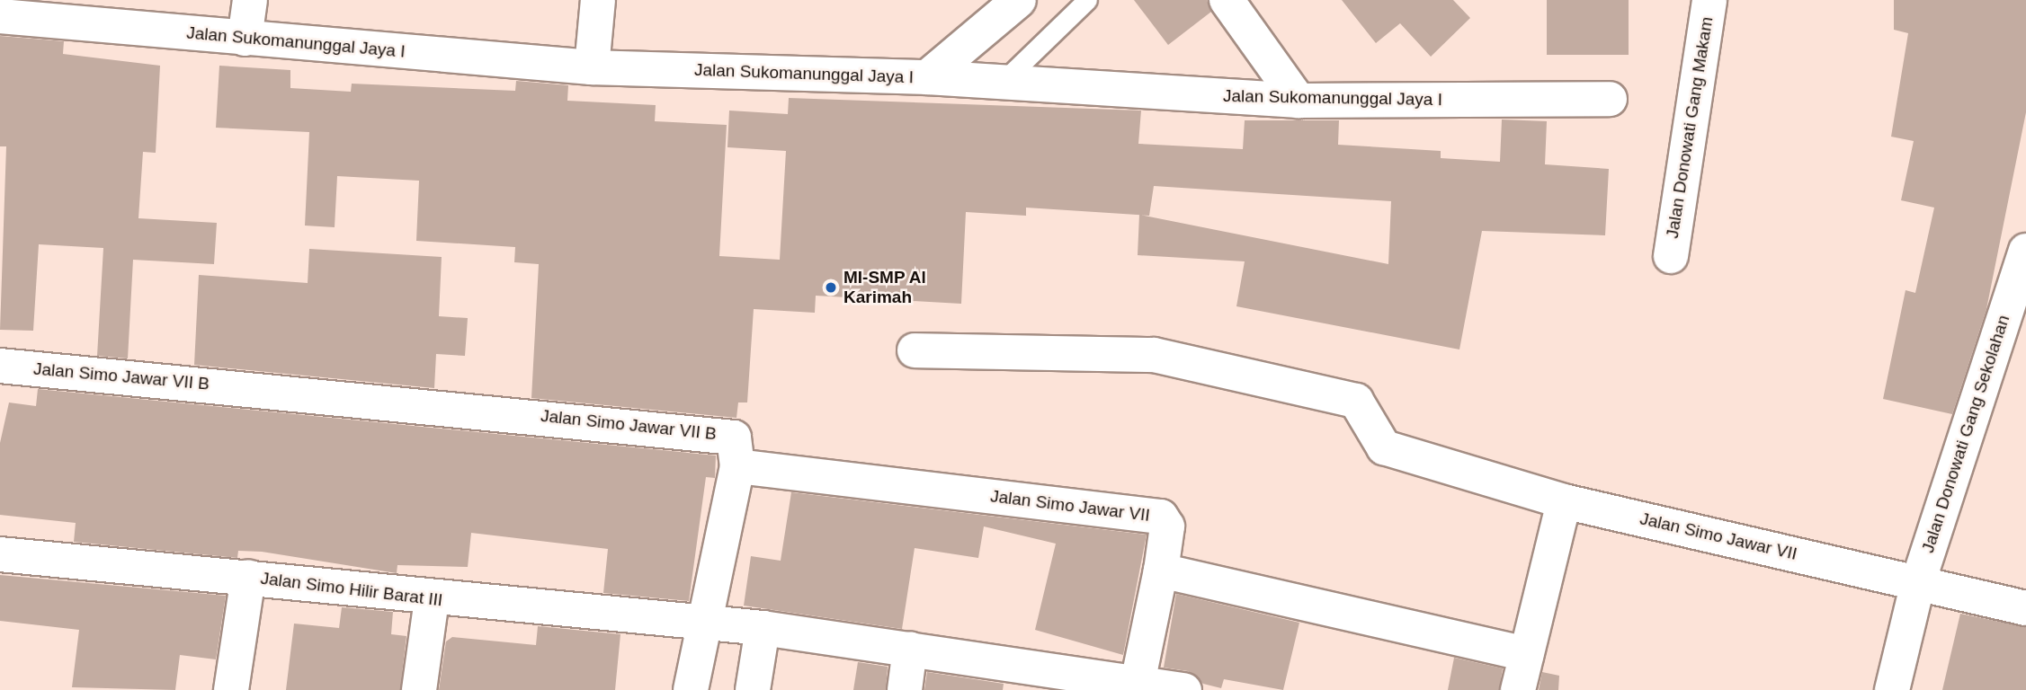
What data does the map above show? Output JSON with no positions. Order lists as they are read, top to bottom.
{
  "streets": {
    "street": [
      "Jalan Sukomanunggal Jaya I",
      "Jalan Donowati Gang Makam",
      "Jalan Simo Jawar VII B",
      "Jalan Donowati Gang Sekolahan",
      "Jalan Simo Jawar VII",
      "Jalan Simo Hilir Barat III"
    ]
  },
  "crossings": [
    ["Jalan Simo Jawar VII B", "Jalan Simo Jawar VII"],
    ["Jalan Simo Jawar VII B", "Jalan Simo Hilir Barat III"],
    ["Jalan Donowati Gang Sekolahan", "Jalan Simo Jawar VII"]
  ],
  "places": ["MI-SMP Al Karimah"]
}
